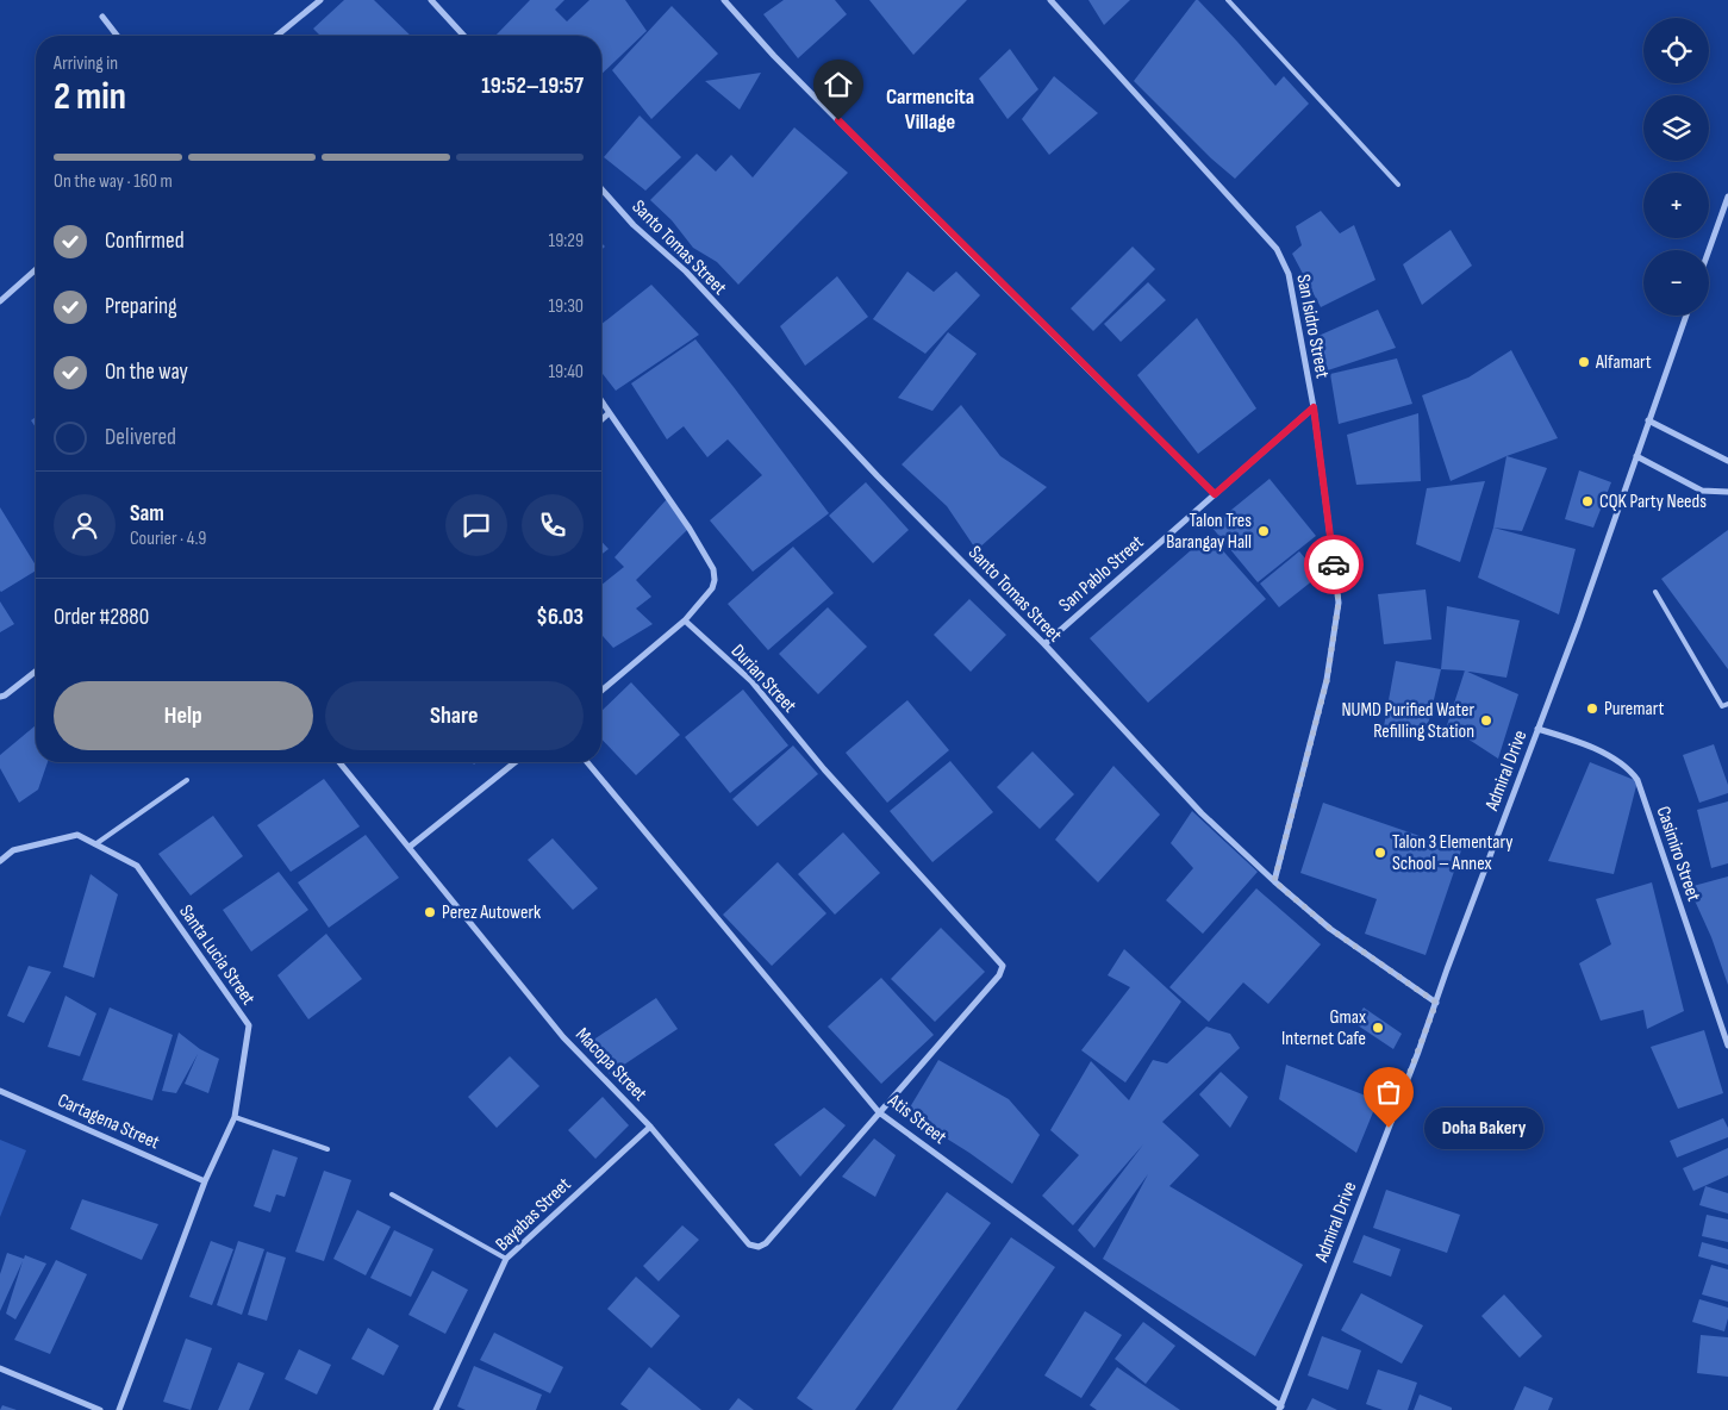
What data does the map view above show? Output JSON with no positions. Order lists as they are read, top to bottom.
{
  "streets": {
    "street": [
      "Santo Tomas Street",
      "San Isidro Street",
      "San Pablo Street",
      "Durian Street",
      "Admiral Drive",
      "Casimiro Street",
      "Santa Lucia Street",
      "Macopa Street",
      "Atis Street",
      "Cartagena Street",
      "Bayabas Street"
    ]
  },
  "crossings": [
    ["Santo Tomas Street", "San Isidro Street"],
    ["Santo Tomas Street", "San Pablo Street"],
    ["Santo Tomas Street", "Admiral Drive"],
    ["San Isidro Street", "San Pablo Street"],
    ["Durian Street", "Macopa Street"],
    ["Durian Street", "Atis Street"],
    ["Admiral Drive", "Casimiro Street"],
    ["Admiral Drive", "Atis Street"],
    ["Santa Lucia Street", "Cartagena Street"],
    ["Macopa Street", "Atis Street"],
    ["Macopa Street", "Bayabas Street"]
  ],
  "districts": ["Carmencita Village"],
  "places": [
    "Alfamart",
    "CQK Party Needs",
    "Talon Tres Barangay Hall",
    "Puremart",
    "NUMD Purified Water Refilling Station",
    "Talon 3 Elementary School – Annex",
    "Perez Autowerk",
    "Gmax Internet Cafe",
    "Doha Bakery"
  ],
  "page": {
    "map_buttons": ["+", "−"],
    "heading": ["2 min", "Arriving in", "19:52–19:57"],
    "panel": [
      "Sam",
      "Courier · 4.9",
      "Order #2880",
      "$6.03"
    ],
    "bar": "On the way · 160 m",
    "list": [
      ["Confirmed", "19:29"],
      ["Preparing", "19:30"],
      ["On the way", "19:40"],
      "Delivered"
    ],
    "buttons": ["Help", "Share"],
    "bubble": "Doha Bakery"
  }
}
